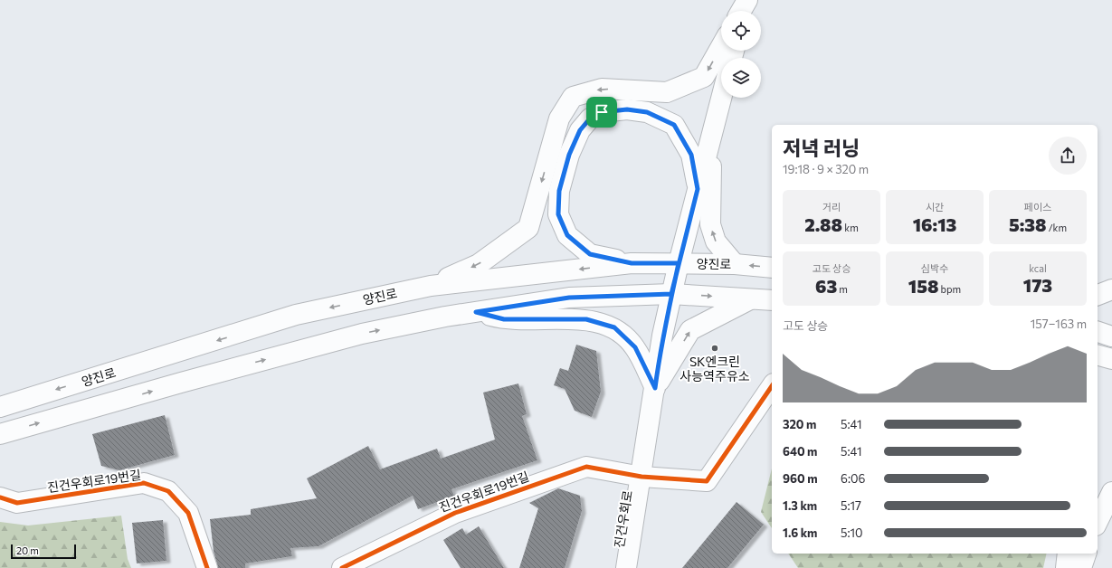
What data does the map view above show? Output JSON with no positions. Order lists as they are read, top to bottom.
{
  "streets": {
    "main road": ["양진로", "진건우회로19번길", "진건우회로"]
  },
  "crossings": [
    ["양진로", "진건우회로"],
    ["진건우회로19번길", "진건우회로"]
  ],
  "places": ["SK엔크린 사능역주유소"],
  "scale_bar": "20 m",
  "page": {
    "heading": ["저녁 러닝", "19:18 · 9 × 320 m"],
    "stats": [
      ["거리", "2.88 km"],
      ["시간", "16:13"],
      ["페이스", "5:38 /km"],
      ["고도 상승", "63 m"],
      ["심박수", "158 bpm"],
      ["kcal", "173"]
    ],
    "chart": ["고도 상승", "157–163 m"],
    "list": [
      {
        "name": "320 m",
        "note": "5:41"
      },
      {
        "name": "640 m",
        "note": "5:41"
      },
      {
        "name": "960 m",
        "note": "6:06"
      },
      {
        "name": "1.3 km",
        "note": "5:17"
      },
      {
        "name": "1.6 km",
        "note": "5:10"
      }
    ],
    "scale": "20 m"
  }
}
